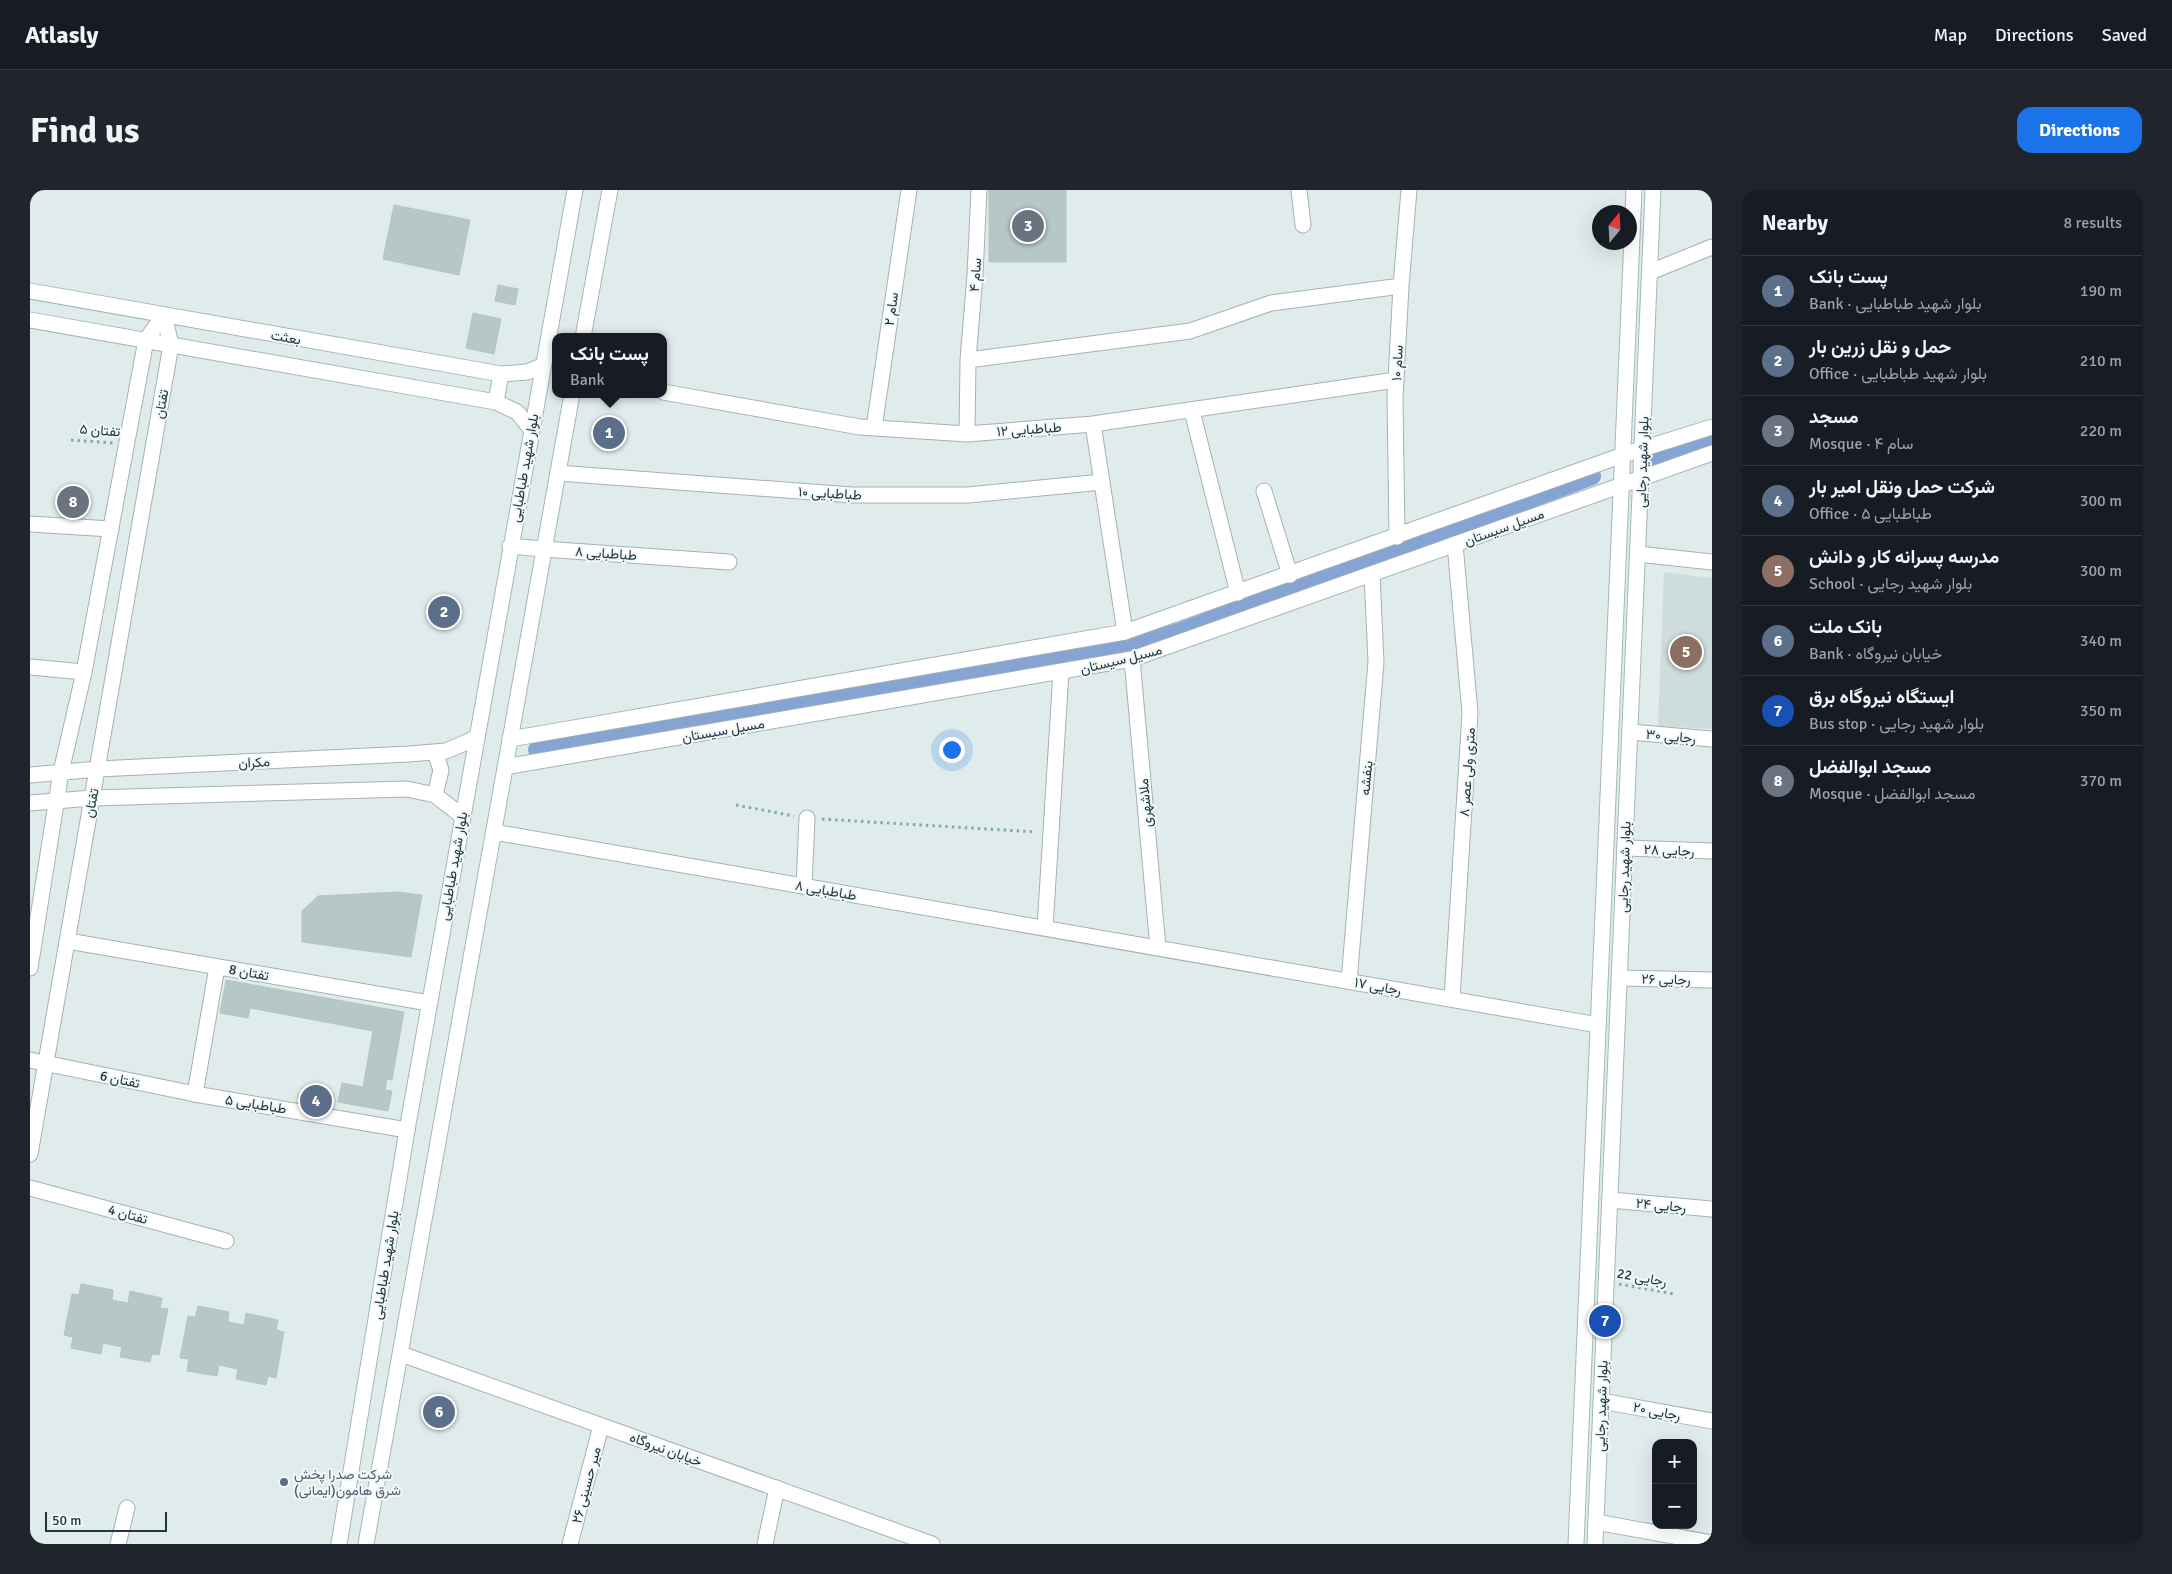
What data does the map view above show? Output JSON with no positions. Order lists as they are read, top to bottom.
{
  "streets": {
    "street": [
      "سام ۴",
      "سام ۲",
      "بعثت",
      "سام ۱۰",
      "تفتان",
      "طباطبایی ۱۲",
      "بلوار شهید رجایی",
      "بلوار شهید طباطبایی",
      "طباطبایی ۱۰",
      "مسیل سیستان",
      "طباطبایی ۸",
      "رجایی ۳۰",
      "مکران",
      "۸ متری ولی عصر",
      "بنفشه",
      "ملاشهری",
      "رجایی ۲۸",
      "تفتان 8",
      "رجایی ۲۶",
      "رجایی ۱۷",
      "تفتان 6",
      "طباطبایی ۵",
      "رجایی ۲۴",
      "تفتان 4",
      "رجایی ۲۰",
      "خیابان نیروگاه",
      "میر حسینی ۲۶"
    ],
    "path": ["تفتان ۵", "رجایی 22"]
  },
  "crossings": [
    ["سام ۴", "طباطبایی ۱۲"],
    ["سام ۲", "طباطبایی ۱۲"],
    ["بعثت", "تفتان"],
    ["بعثت", "بلوار شهید طباطبایی"],
    ["سام ۱۰", "طباطبایی ۱۲"],
    ["سام ۱۰", "مسیل سیستان"],
    ["تفتان", "تفتان ۵"],
    ["تفتان", "مکران"],
    ["تفتان", "تفتان 8"],
    ["تفتان", "تفتان 6"],
    ["بلوار شهید رجایی", "مسیل سیستان"],
    ["بلوار شهید رجایی", "رجایی ۳۰"],
    ["بلوار شهید رجایی", "رجایی ۲۸"],
    ["بلوار شهید رجایی", "رجایی ۲۶"],
    ["بلوار شهید رجایی", "رجایی ۱۷"],
    ["بلوار شهید رجایی", "رجایی ۲۴"],
    ["بلوار شهید رجایی", "رجایی 22"],
    ["بلوار شهید رجایی", "رجایی ۲۰"],
    ["بلوار شهید طباطبایی", "طباطبایی ۸"],
    ["بلوار شهید طباطبایی", "مکران"],
    ["بلوار شهید طباطبایی", "تفتان 8"],
    ["بلوار شهید طباطبایی", "طباطبایی ۵"],
    ["مسیل سیستان", "۸ متری ولی عصر"],
    ["مسیل سیستان", "بنفشه"],
    ["مسیل سیستان", "ملاشهری"],
    ["طباطبایی ۸", "ملاشهری"],
    ["طباطبایی ۸", "رجایی ۱۷"],
    ["۸ متری ولی عصر", "رجایی ۱۷"],
    ["بنفشه", "رجایی ۱۷"],
    ["ملاشهری", "رجایی ۱۷"],
    ["تفتان 6", "طباطبایی ۵"],
    ["خیابان نیروگاه", "میر حسینی ۲۶"]
  ],
  "places": ["شرکت صدرا پخش شرق هامون(ایمانی)"],
  "scale_bar": "50 m",
  "north": "top",
  "page": {
    "header": "Atlasly",
    "nav": ["Map", "Directions", "Saved"],
    "buttons": "Directions",
    "title": "Find us",
    "heading": ["Nearby", "8 results"],
    "pins": [
      "3",
      "1",
      "8",
      "2",
      "5",
      "4",
      "7",
      "6"
    ],
    "list": [
      {
        "mark": "1",
        "name": "پست بانک",
        "note": "Bank · بلوار شهید طباطبایی",
        "value": "190 m"
      },
      {
        "mark": "2",
        "name": "حمل و نقل زرین بار",
        "note": "Office · بلوار شهید طباطبایی",
        "value": "210 m"
      },
      {
        "mark": "3",
        "name": "مسجد",
        "note": "Mosque · سام ۴",
        "value": "220 m"
      },
      {
        "mark": "4",
        "name": "شرکت حمل ونقل امیر بار",
        "note": "Office · طباطبایی ۵",
        "value": "300 m"
      },
      {
        "mark": "5",
        "name": "مدرسه پسرانه کار و دانش",
        "note": "School · بلوار شهید رجایی",
        "value": "300 m"
      },
      {
        "mark": "6",
        "name": "بانک ملت",
        "note": "Bank · خیابان نیروگاه",
        "value": "340 m"
      },
      {
        "mark": "7",
        "name": "ایستگاه نیروگاه برق",
        "note": "Bus stop · بلوار شهید رجایی",
        "value": "350 m"
      },
      {
        "mark": "8",
        "name": "مسجد ابوالفضل",
        "note": "Mosque · مسجد ابوالفضل",
        "value": "370 m"
      }
    ],
    "popup": ["پست بانک", "Bank"],
    "map_buttons": ["+", "−"],
    "scale": "50 m"
  }
}
